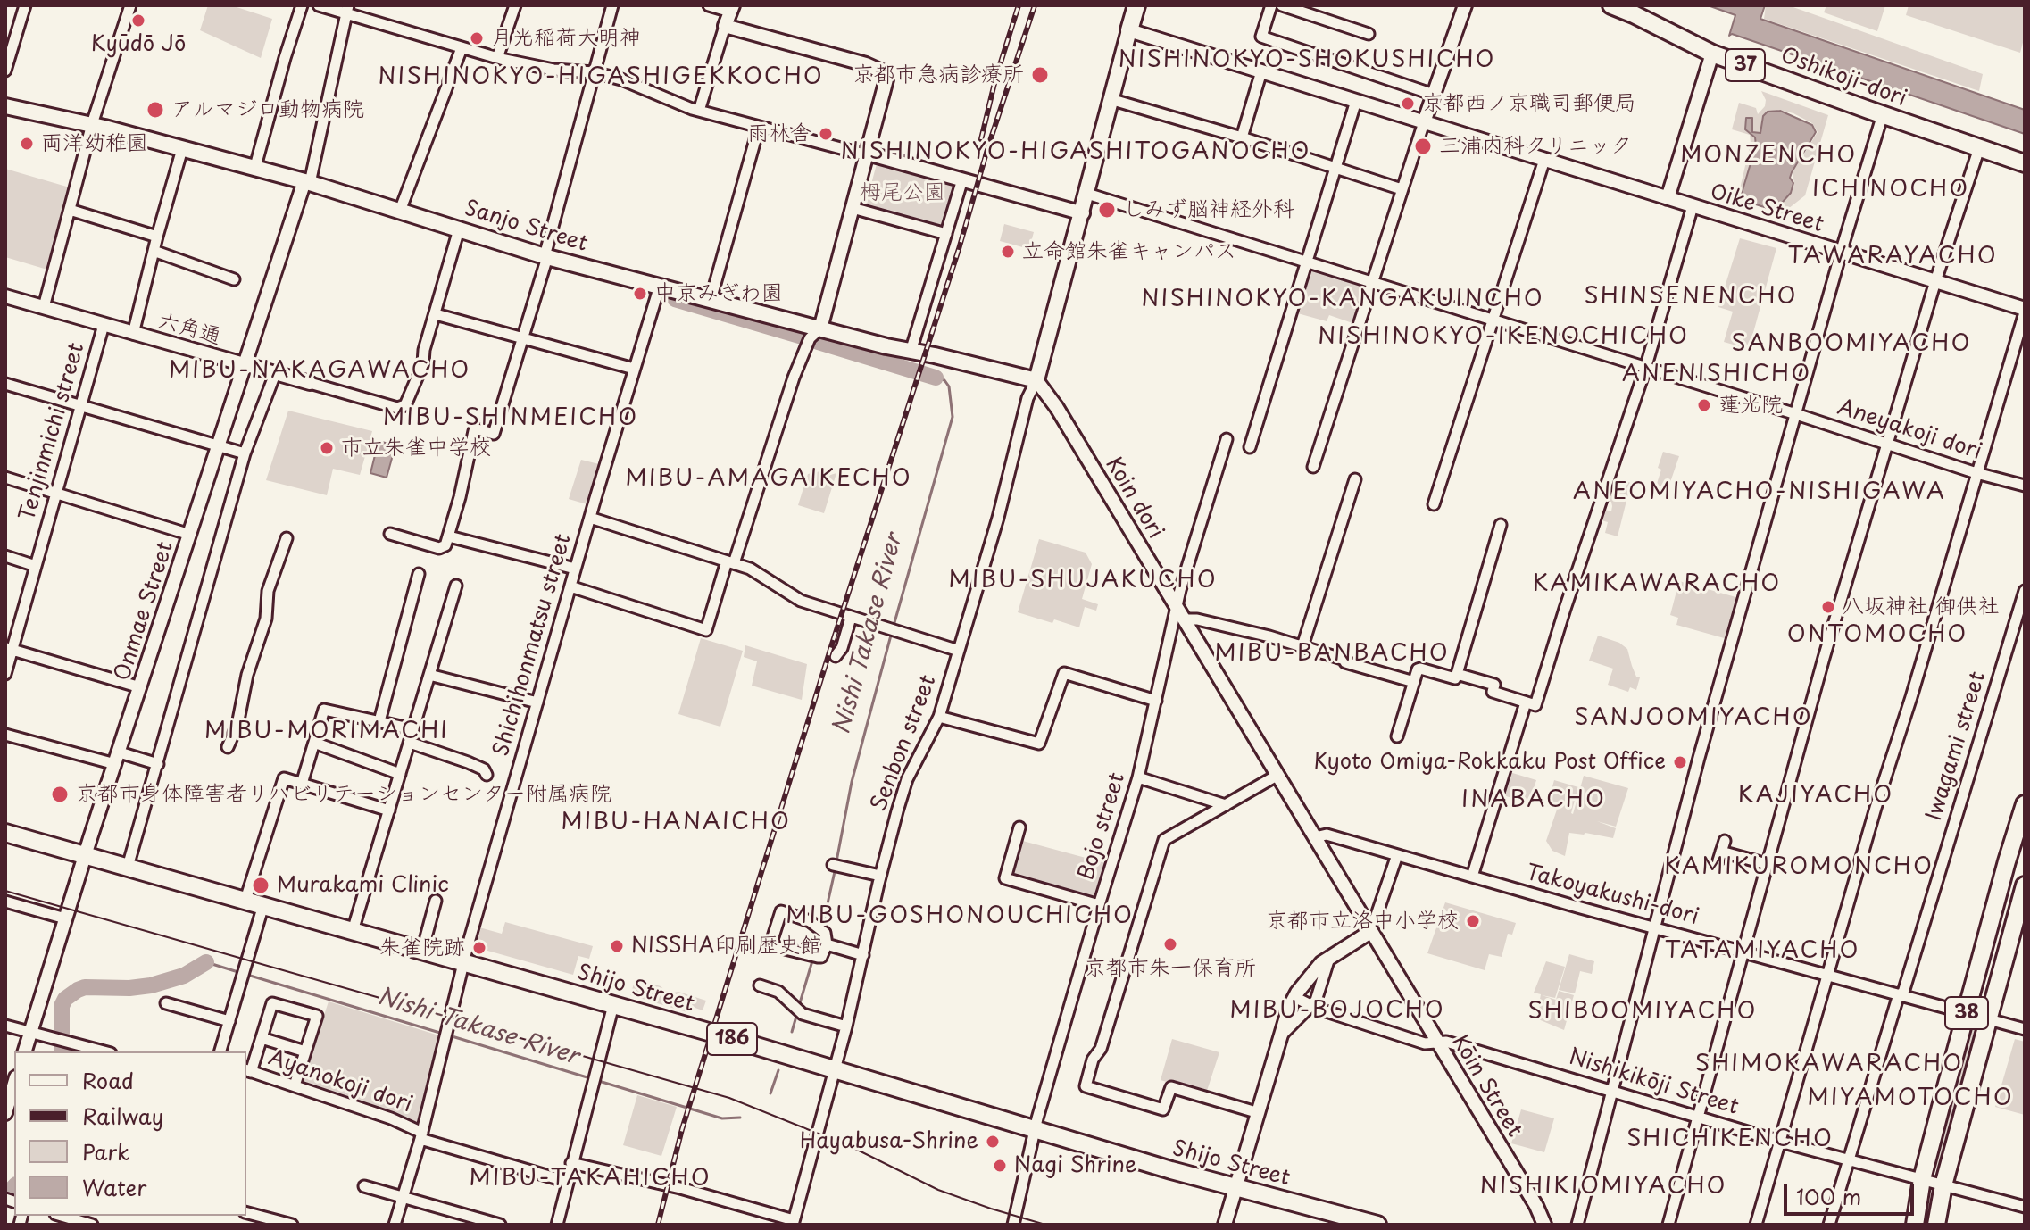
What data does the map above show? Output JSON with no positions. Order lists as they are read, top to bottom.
{
  "streets": {
    "main road": [
      "37",
      "Oshikoji-dori",
      "Sanjo Street",
      "Shijo Street",
      "38",
      "186"
    ],
    "street": [
      "Oike Street",
      "六角通",
      "Aneyakoji dori",
      "Tenjinmichi street",
      "Koin dori",
      "Onmae Street",
      "Shichihonmatsu street",
      "Senbon street",
      "Iwagami street",
      "Bojo street",
      "Takoyakushi-dori",
      "Ayanokoji dori",
      "Nishikikōji Street",
      "Kōin Street"
    ]
  },
  "crossings": [
    ["Sanjo Street", "Koin dori"],
    ["Sanjo Street", "Onmae Street"],
    ["Sanjo Street", "Shichihonmatsu street"],
    ["Sanjo Street", "Senbon street"],
    ["六角通", "Tenjinmichi street"],
    ["六角通", "Onmae Street"],
    ["Koin dori", "Senbon street"],
    ["Koin dori", "Bojo street"],
    ["Koin dori", "Takoyakushi-dori"],
    ["Koin dori", "Kōin Street"],
    ["Onmae Street", "Shijo Street"],
    ["Shichihonmatsu street", "Shijo Street"],
    ["Shichihonmatsu street", "Ayanokoji dori"],
    ["Senbon street", "Shijo Street"],
    ["Iwagami street", "Takoyakushi-dori"],
    ["Iwagami street", "Nishikikōji Street"],
    ["Bojo street", "Shijo Street"],
    ["Takoyakushi-dori", "38"],
    ["Takoyakushi-dori", "Kōin Street"],
    ["38", "Nishikikōji Street"],
    ["Nishikikōji Street", "Kōin Street"]
  ],
  "districts": [
    "NISHINOKYO-SHOKUSHICHO",
    "NISHINOKYO-HIGASHIGEKKOCHO",
    "NISHINOKYO-HIGASHITOGANOCHO",
    "MONZENCHO",
    "ICHINOCHO",
    "TAWARAYACHO",
    "SHINSENENCHO",
    "NISHINOKYO-KANGAKUINCHO",
    "NISHINOKYO-IKENOCHICHO",
    "SANBOOMIYACHO",
    "MIBU-NAKAGAWACHO",
    "ANENISHICHO",
    "MIBU-SHINMEICHO",
    "MIBU-AMAGAIKECHO",
    "ANEOMIYACHO-NISHIGAWA",
    "MIBU-SHUJAKUCHO",
    "KAMIKAWARACHO",
    "ONTOMOCHO",
    "MIBU-BANBACHO",
    "SANJOOMIYACHO",
    "MIBU-MORIMACHI",
    "KAJIYACHO",
    "INABACHO",
    "MIBU-HANAICHO",
    "KAMIKUROMONCHO",
    "MIBU-GOSHONOUCHICHO",
    "TATAMIYACHO",
    "MIBU-BOJOCHO",
    "SHIBOOMIYACHO",
    "SHIMOKAWARACHO",
    "MIYAMOTOCHO",
    "SHICHIKENCHO",
    "MIBU-TAKAHICHO",
    "NISHIKIOMIYACHO"
  ],
  "water": ["Nishi Takase River", "Nishi-Takase River"],
  "parks": ["栂尾公園"],
  "places": [
    "Kyūdō Jō",
    "月光稲荷大明神",
    "京都市急病診療所",
    "京都西ノ京職司郵便局",
    "アルマジロ動物病院",
    "雨林舎",
    "両洋幼稚園",
    "三浦内科クリニック",
    "しみず脳神経外科",
    "立命館朱雀キャンパス",
    "中京みぎわ園",
    "蓮光院",
    "市立朱雀中学校",
    "八坂神社 御供社",
    "Kyoto Omiya-Rokkaku Post Office",
    "京都市身体障害者リハビリテーションセンター附属病院",
    "Murakami Clinic",
    "京都市立洛中小学校",
    "京都市朱一保育所",
    "NISSHA印刷歴史館",
    "朱雀院跡",
    "Hayabusa-Shrine",
    "Nagi Shrine"
  ],
  "legend": [
    "Road",
    "Railway",
    "Park",
    "Water"
  ],
  "scale_bar": "100 m"
}
